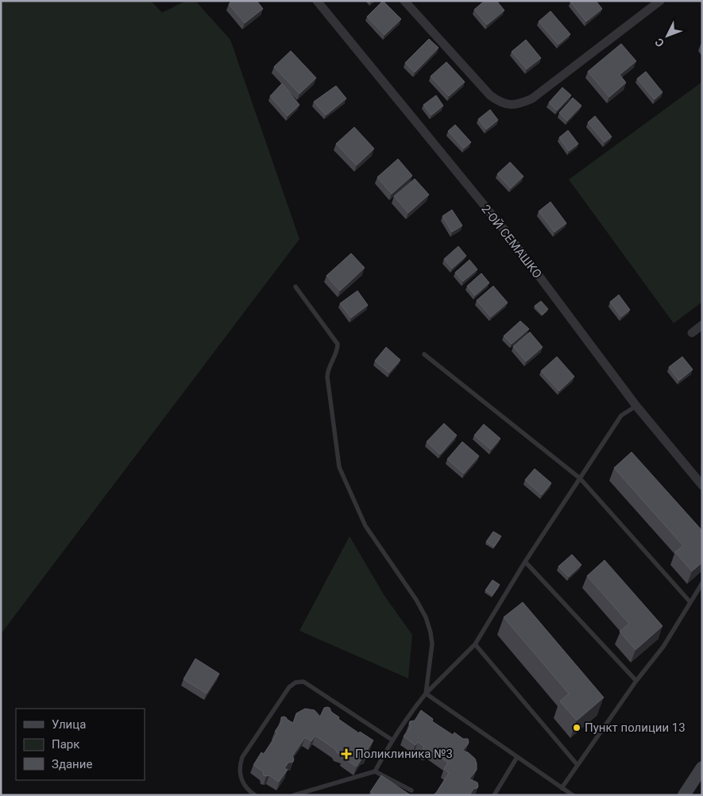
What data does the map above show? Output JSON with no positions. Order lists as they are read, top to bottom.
{
  "streets": {
    "street": ["2-ОЙ СЕМАШКО"]
  },
  "places": {
    "other": ["Пункт полиции 13"],
    "health": ["Поликлиника №3"]
  },
  "legend": ["Улица", "Парк", "Здание"],
  "north": "bottom left"
}
